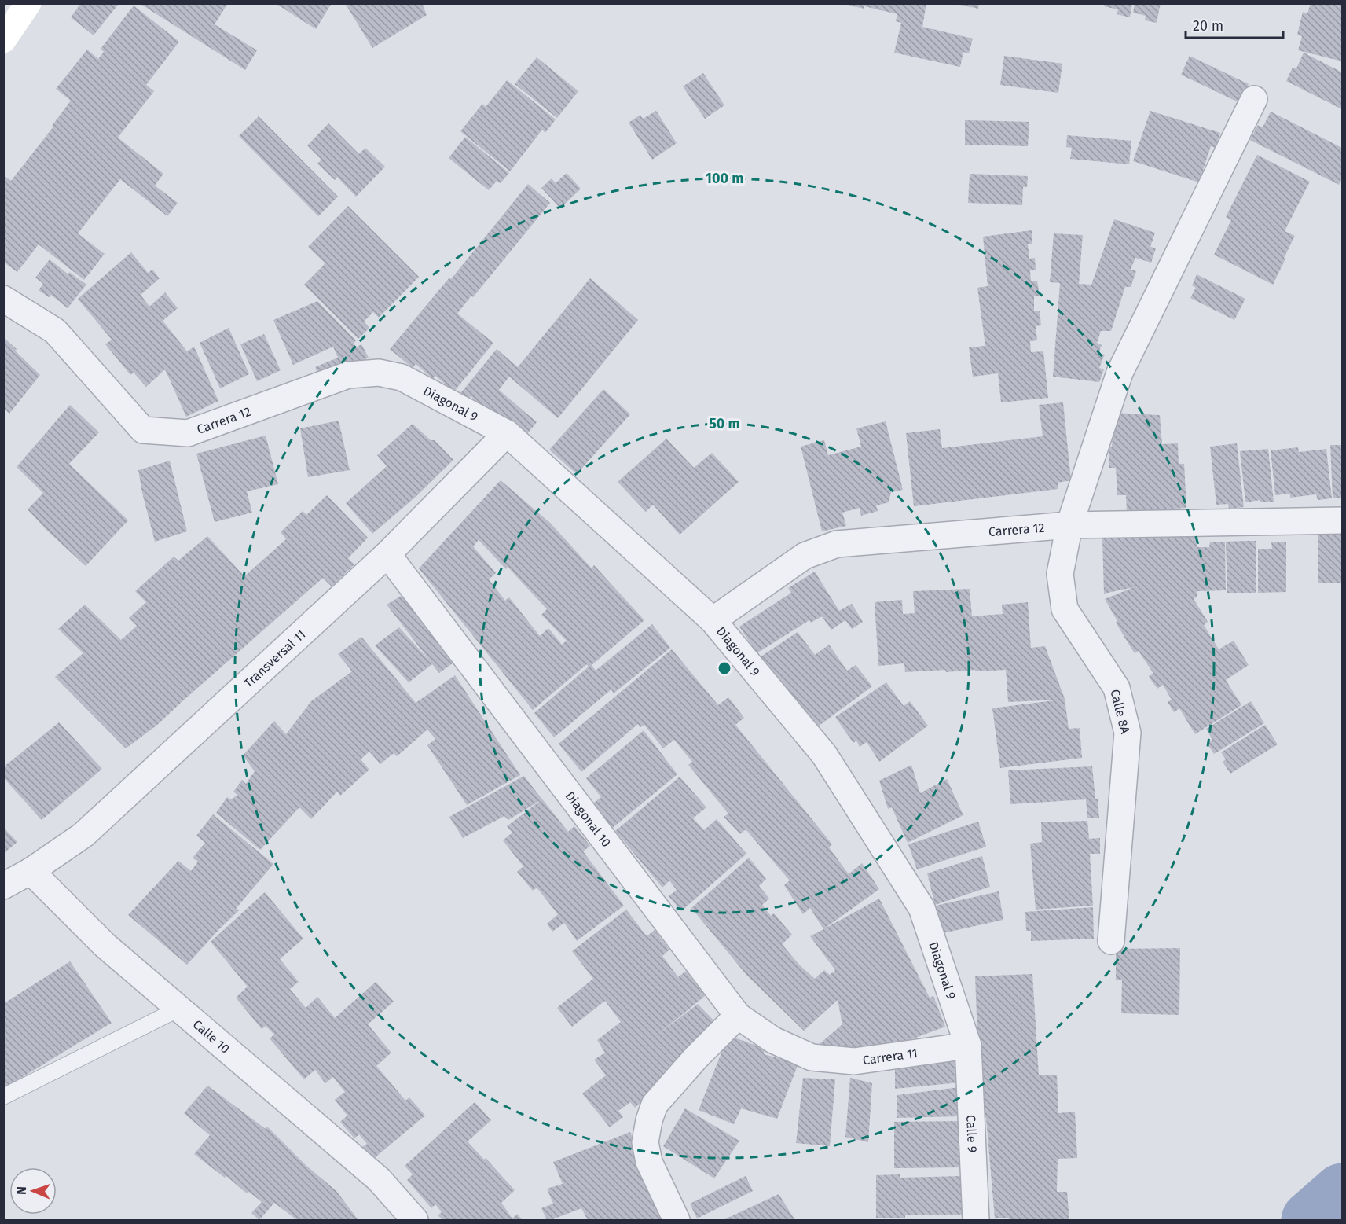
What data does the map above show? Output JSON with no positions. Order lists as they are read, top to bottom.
{
  "streets": {
    "street": [
      "Diagonal 9",
      "Carrera 12",
      "Transversal 11",
      "Calle 8A",
      "Diagonal 10",
      "Calle 10",
      "Carrera 11",
      "Calle 9"
    ]
  },
  "crossings": [
    ["Diagonal 9", "Carrera 12"],
    ["Diagonal 9", "Transversal 11"],
    ["Diagonal 9", "Carrera 11"],
    ["Diagonal 9", "Calle 9"],
    ["Carrera 12", "Calle 8A"],
    ["Transversal 11", "Diagonal 10"],
    ["Transversal 11", "Calle 10"],
    ["Diagonal 10", "Carrera 11"],
    ["Carrera 11", "Calle 9"]
  ],
  "scale_bar": "20 m",
  "north": "left",
  "rings": ["100 m", "50 m"]
}
